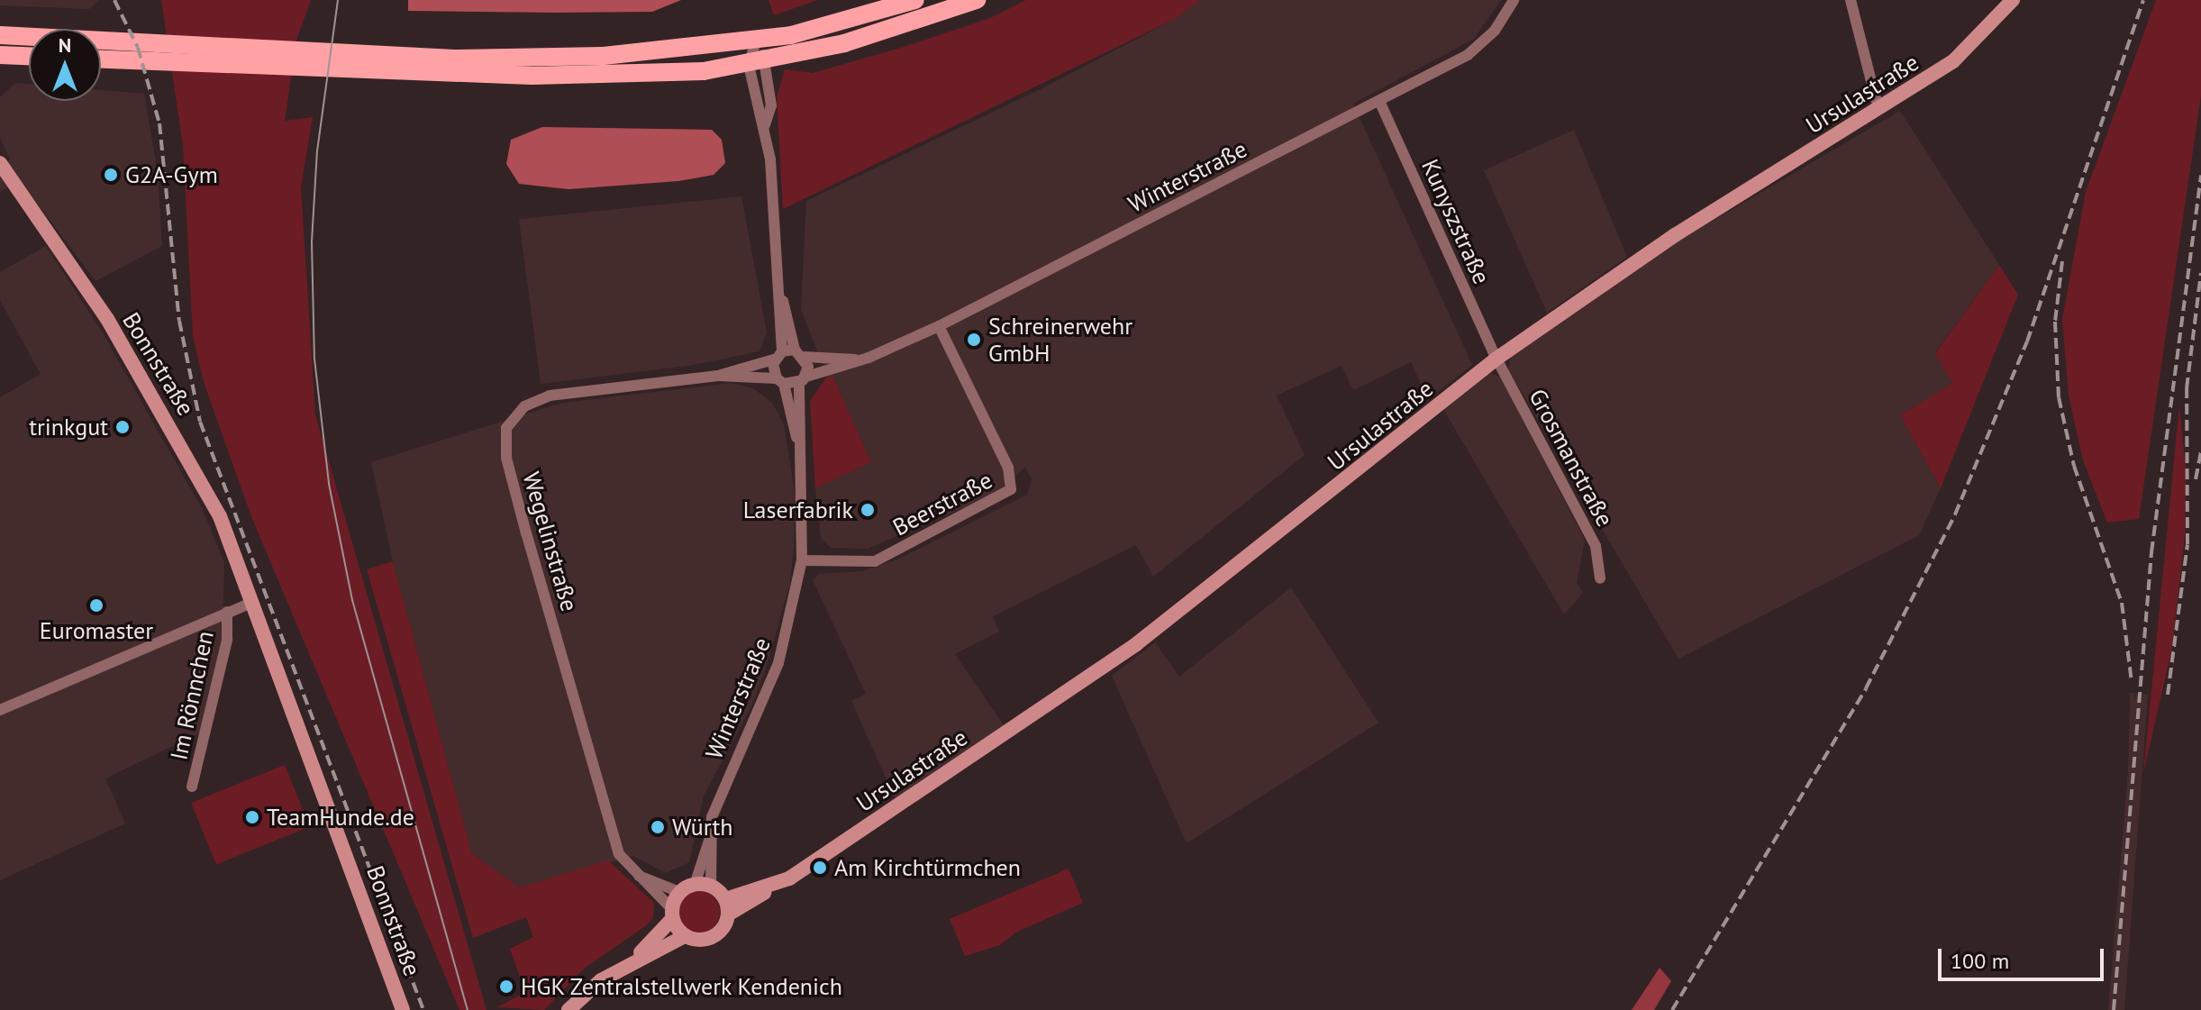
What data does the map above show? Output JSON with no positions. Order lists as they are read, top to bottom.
{
  "streets": {
    "street": [
      "Ursulastraße",
      "Winterstraße",
      "Kunyszstraße",
      "Bonnstraße",
      "Grosmanstraße",
      "Beerstraße",
      "Wegelinstraße",
      "Im Rönnchen"
    ]
  },
  "crossings": [
    ["Ursulastraße", "Winterstraße"],
    ["Ursulastraße", "Kunyszstraße"],
    ["Ursulastraße", "Grosmanstraße"],
    ["Ursulastraße", "Wegelinstraße"],
    ["Winterstraße", "Kunyszstraße"],
    ["Winterstraße", "Beerstraße"],
    ["Winterstraße", "Wegelinstraße"],
    ["Kunyszstraße", "Grosmanstraße"]
  ],
  "places": [
    "G2A-Gym",
    "Schreinerwehr GmbH",
    "trinkgut",
    "Laserfabrik",
    "Euromaster",
    "TeamHunde.de",
    "Würth",
    "Am Kirchtürmchen",
    "HGK Zentralstellwerk Kendenich"
  ],
  "scale_bar": "100 m",
  "north": "top"
}
